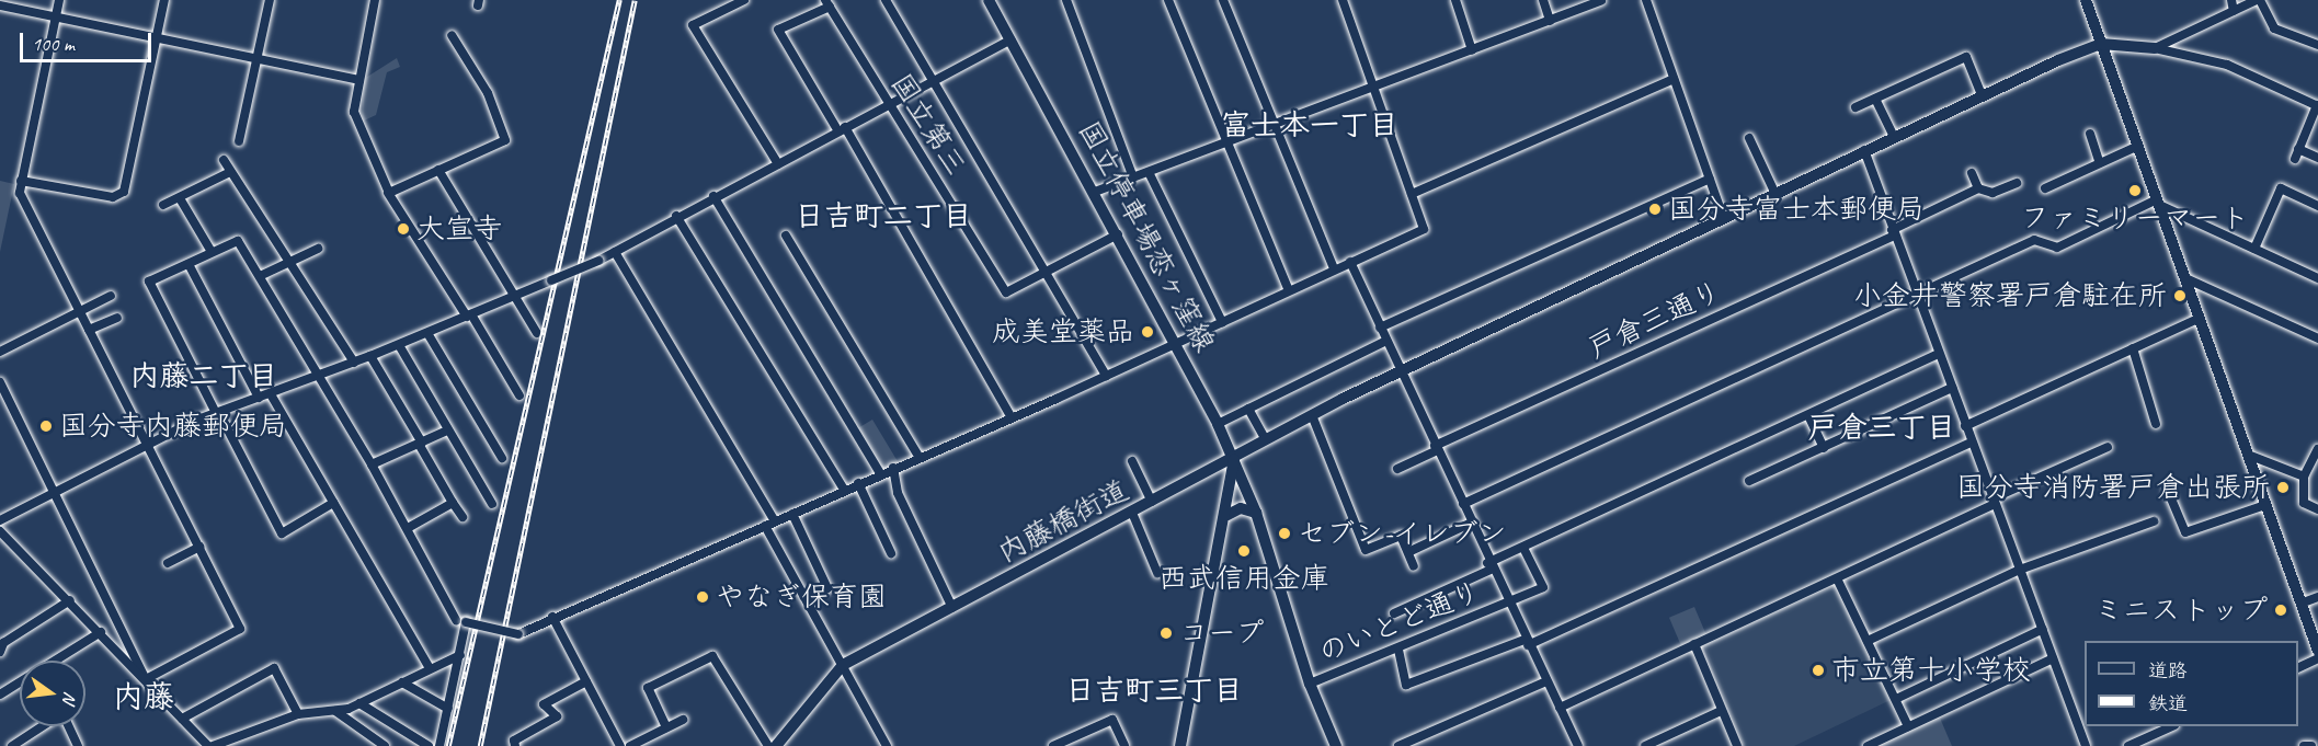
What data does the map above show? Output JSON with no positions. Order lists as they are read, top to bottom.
{
  "streets": {
    "street": [
      "国立第三",
      "国立停車場恋ヶ窪線",
      "戸倉三通り",
      "内藤橋街道",
      "のいとど通り"
    ]
  },
  "crossings": [
    ["国立第三", "国立停車場恋ヶ窪線"],
    ["国立停車場恋ヶ窪線", "内藤橋街道"],
    ["国立停車場恋ヶ窪線", "のいとど通り"]
  ],
  "districts": [
    "富士本一丁目",
    "日吉町二丁目",
    "内藤二丁目",
    "戸倉三丁目",
    "日吉町三丁目",
    "内藤"
  ],
  "places": [
    "ファミリーマート",
    "国分寺富士本郵便局",
    "大宣寺",
    "小金井警察署戸倉駐在所",
    "成美堂薬品",
    "国分寺内藤郵便局",
    "国分寺消防署戸倉出張所",
    "セブン-イレブン",
    "西武信用金庫",
    "やなぎ保育園",
    "ミニストップ",
    "コープ",
    "市立第十小学校"
  ],
  "legend": ["道路", "鉄道"],
  "scale_bar": "100 m",
  "north": "right"
}
